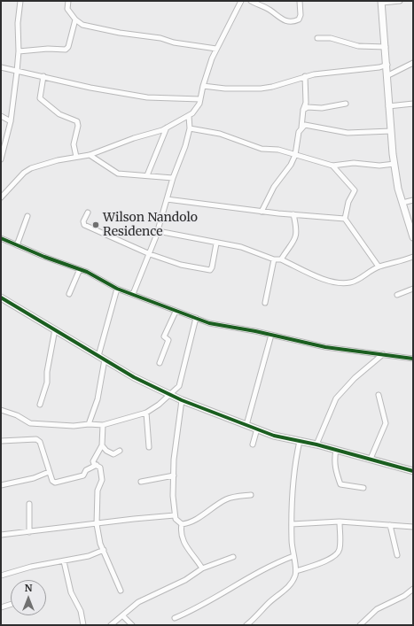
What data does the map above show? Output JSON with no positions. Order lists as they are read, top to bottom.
{
  "places": ["Wilson Nandolo Residence"],
  "north": "top"
}
